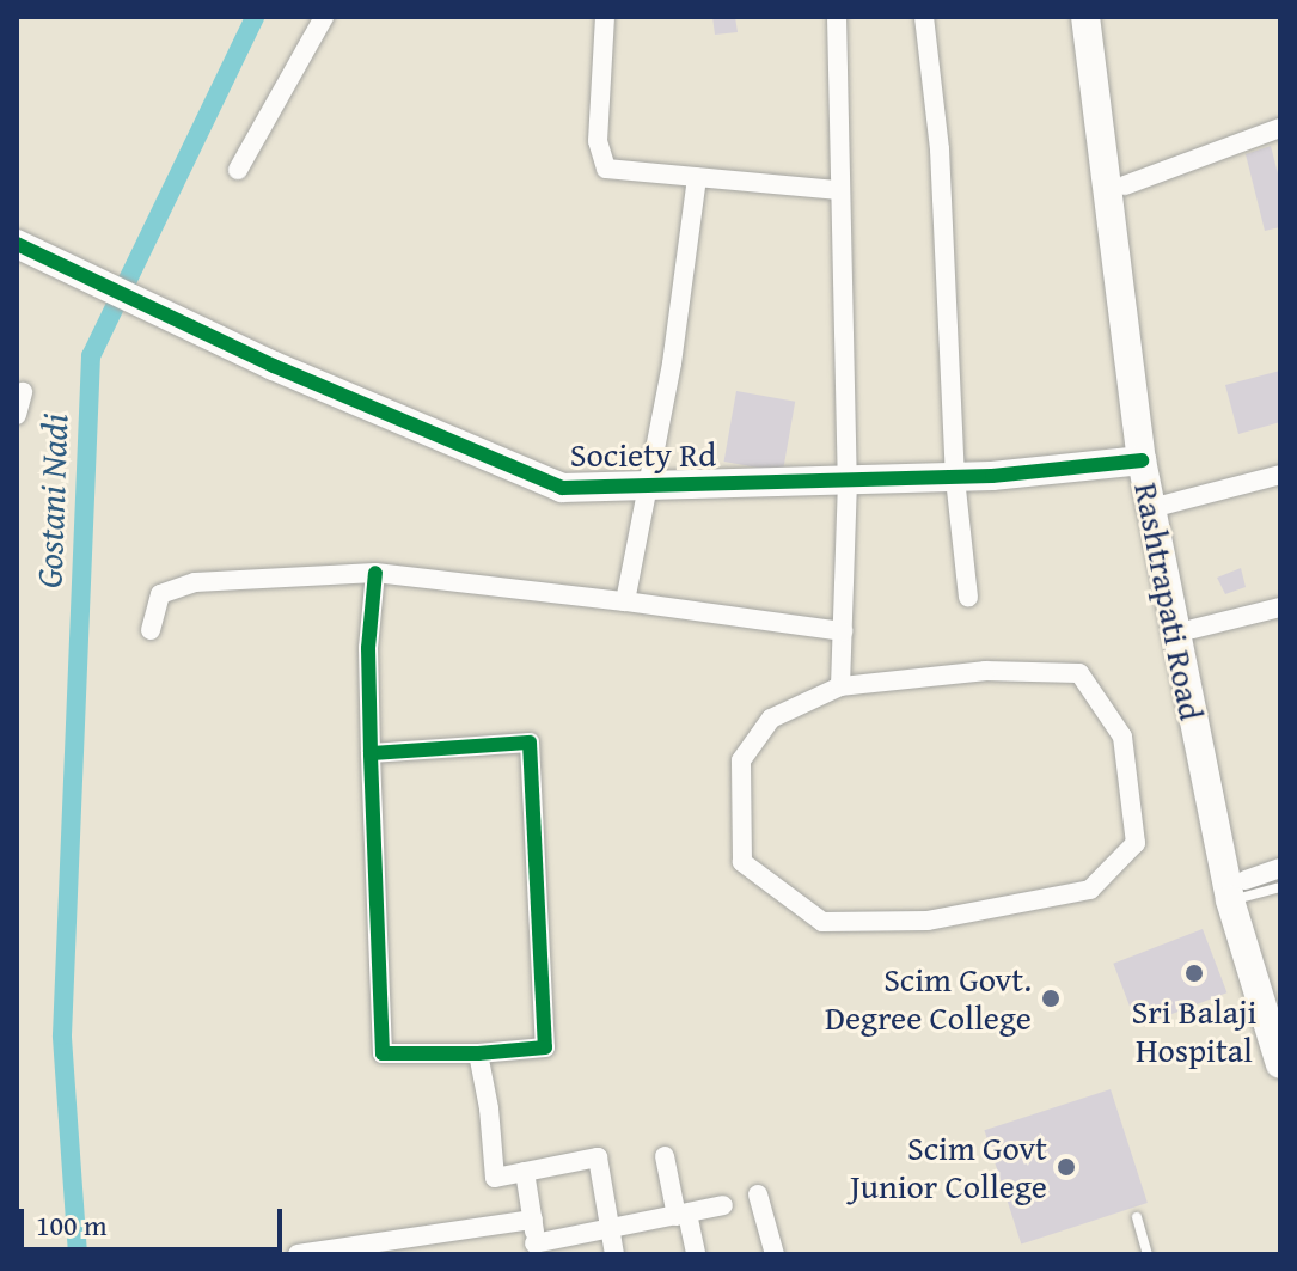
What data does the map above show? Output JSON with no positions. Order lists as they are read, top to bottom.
{
  "streets": {
    "street": ["Society Rd", "Rashtrapati Road"]
  },
  "crossings": [
    ["Society Rd", "Rashtrapati Road"]
  ],
  "water": ["Gostani Nadi"],
  "places": ["Sri Balaji Hospital", "Scim Govt. Degree College", "Scim Govt Junior College"],
  "scale_bar": "100 m"
}
